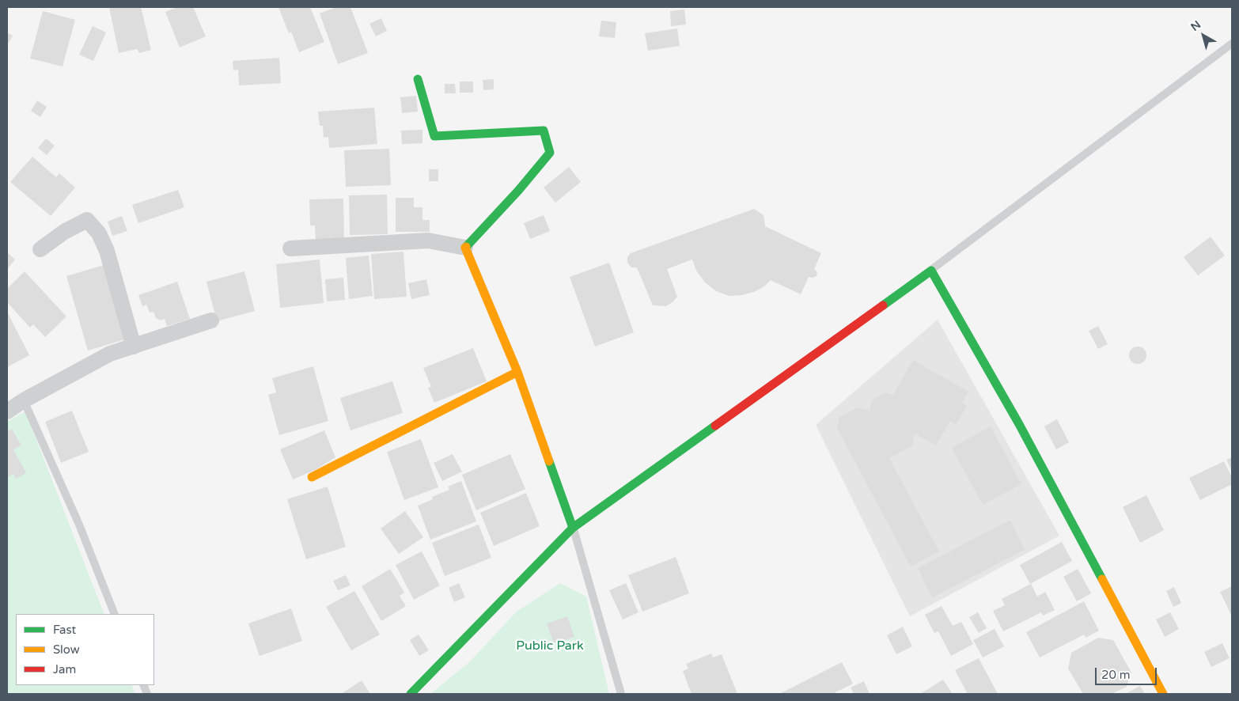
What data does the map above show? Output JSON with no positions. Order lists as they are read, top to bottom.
{
  "parks": ["Public Park"],
  "legend": ["Fast", "Slow", "Jam"],
  "scale_bar": "20 m",
  "north": "top left"
}
